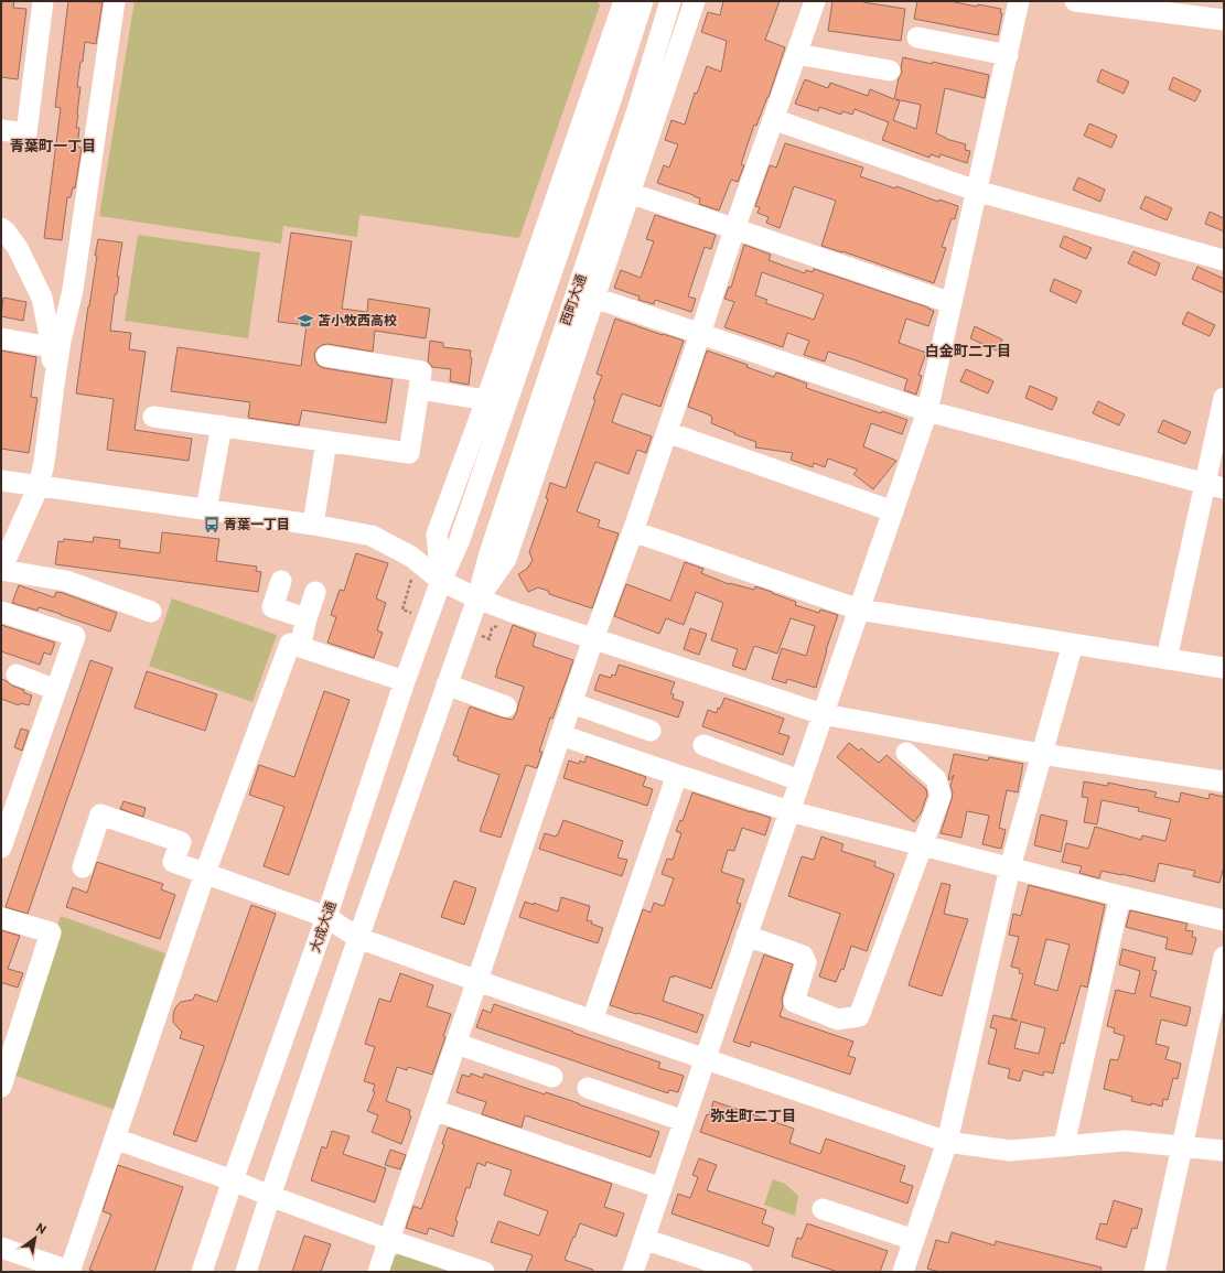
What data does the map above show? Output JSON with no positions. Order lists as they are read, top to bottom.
{
  "streets": {
    "street": ["西町大通", "大成大通"]
  },
  "districts": ["青葉町一丁目", "白金町二丁目", "弥生町二丁目"],
  "places": {
    "school or university": ["苫小牧西高校"],
    "bus stop": ["青葉一丁目"]
  },
  "north": "top right"
}
